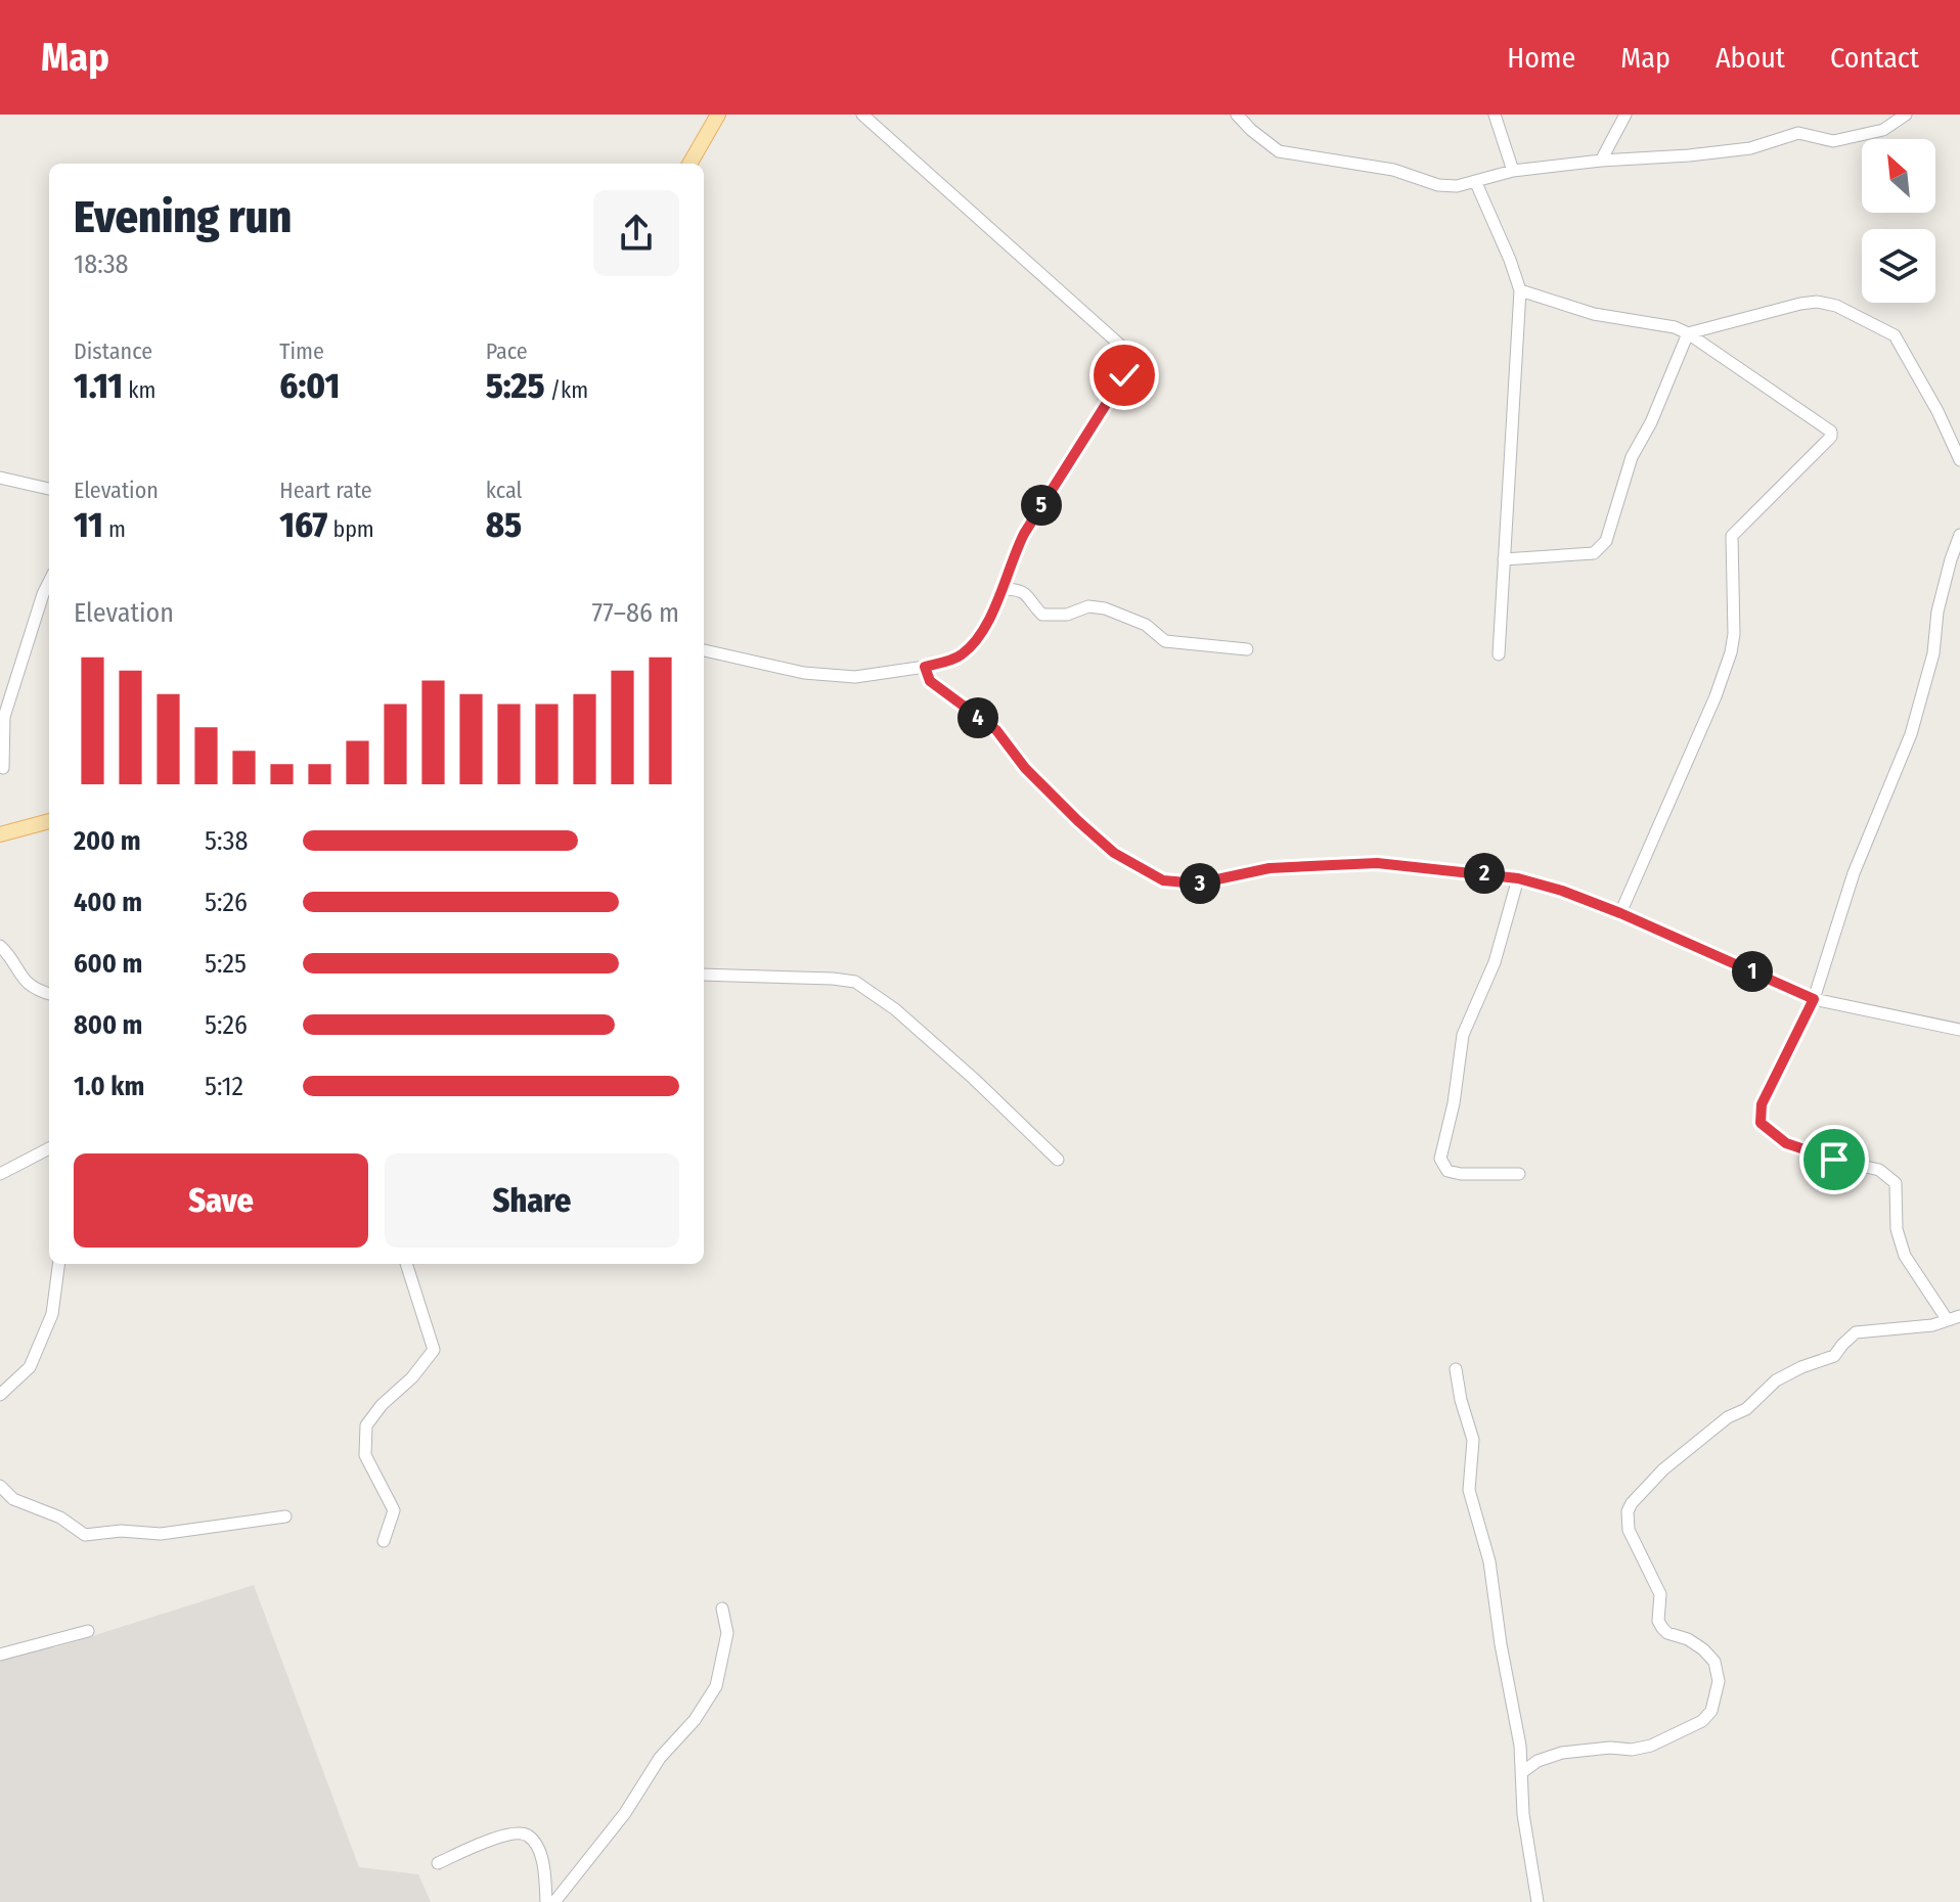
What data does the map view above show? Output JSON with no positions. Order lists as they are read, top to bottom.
{
  "north": "top left",
  "page": {
    "header": "Map",
    "nav": [
      "Home",
      "Map",
      "About",
      "Contact"
    ],
    "heading": ["Evening run", "18:38"],
    "stats": [
      ["Distance", "1.11 km"],
      ["Time", "6:01"],
      ["Pace", "5:25 /km"],
      ["Elevation", "11 m"],
      ["Heart rate", "167 bpm"],
      ["kcal", "85"]
    ],
    "pins": [
      "5",
      "4",
      "2",
      "3",
      "1"
    ],
    "chart": ["Elevation", "77–86 m"],
    "list": [
      {
        "name": "200 m",
        "note": "5:38"
      },
      {
        "name": "400 m",
        "note": "5:26"
      },
      {
        "name": "600 m",
        "note": "5:25"
      },
      {
        "name": "800 m",
        "note": "5:26"
      },
      {
        "name": "1.0 km",
        "note": "5:12"
      }
    ],
    "buttons": ["Save", "Share"]
  }
}
